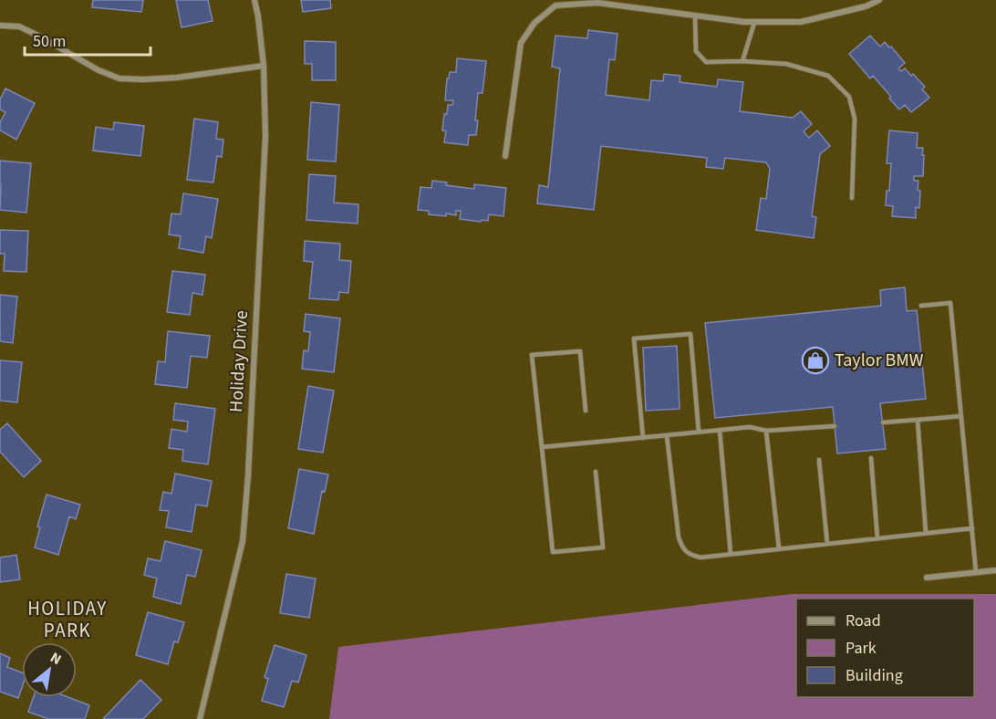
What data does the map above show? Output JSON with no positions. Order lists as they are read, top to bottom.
{
  "streets": {
    "street": ["Holiday Drive"]
  },
  "districts": ["HOLIDAY PARK"],
  "places": {
    "shop": ["Taylor BMW"]
  },
  "legend": ["Road", "Park", "Building"],
  "scale_bar": "50 m",
  "north": "top right"
}
